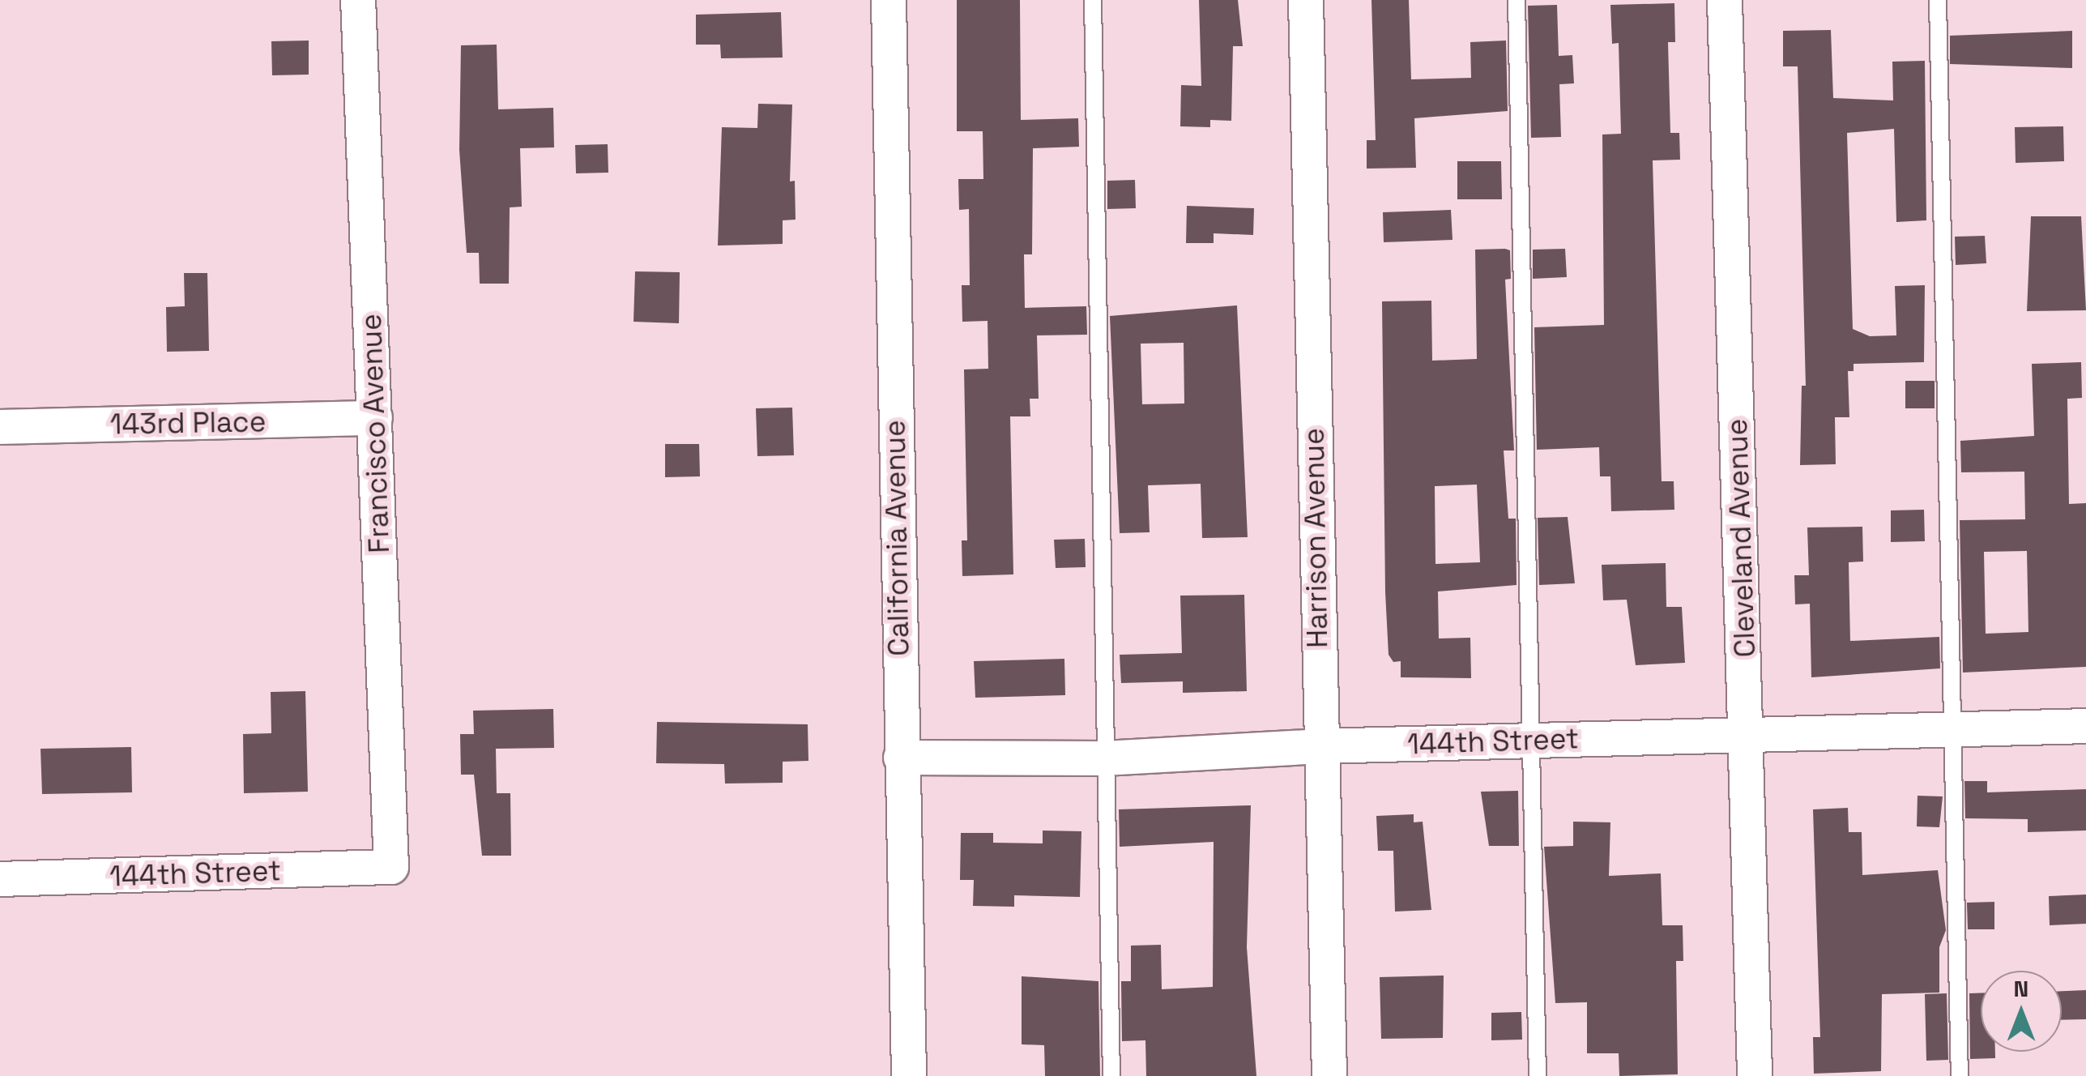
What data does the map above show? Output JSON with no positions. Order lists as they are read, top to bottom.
{
  "streets": {
    "street": [
      "143rd Place",
      "Francisco Avenue",
      "California Avenue",
      "Harrison Avenue",
      "Cleveland Avenue",
      "144th Street"
    ]
  },
  "crossings": [
    ["143rd Place", "Francisco Avenue"],
    ["Francisco Avenue", "144th Street"],
    ["California Avenue", "144th Street"],
    ["Harrison Avenue", "144th Street"],
    ["Cleveland Avenue", "144th Street"]
  ],
  "north": "top"
}
